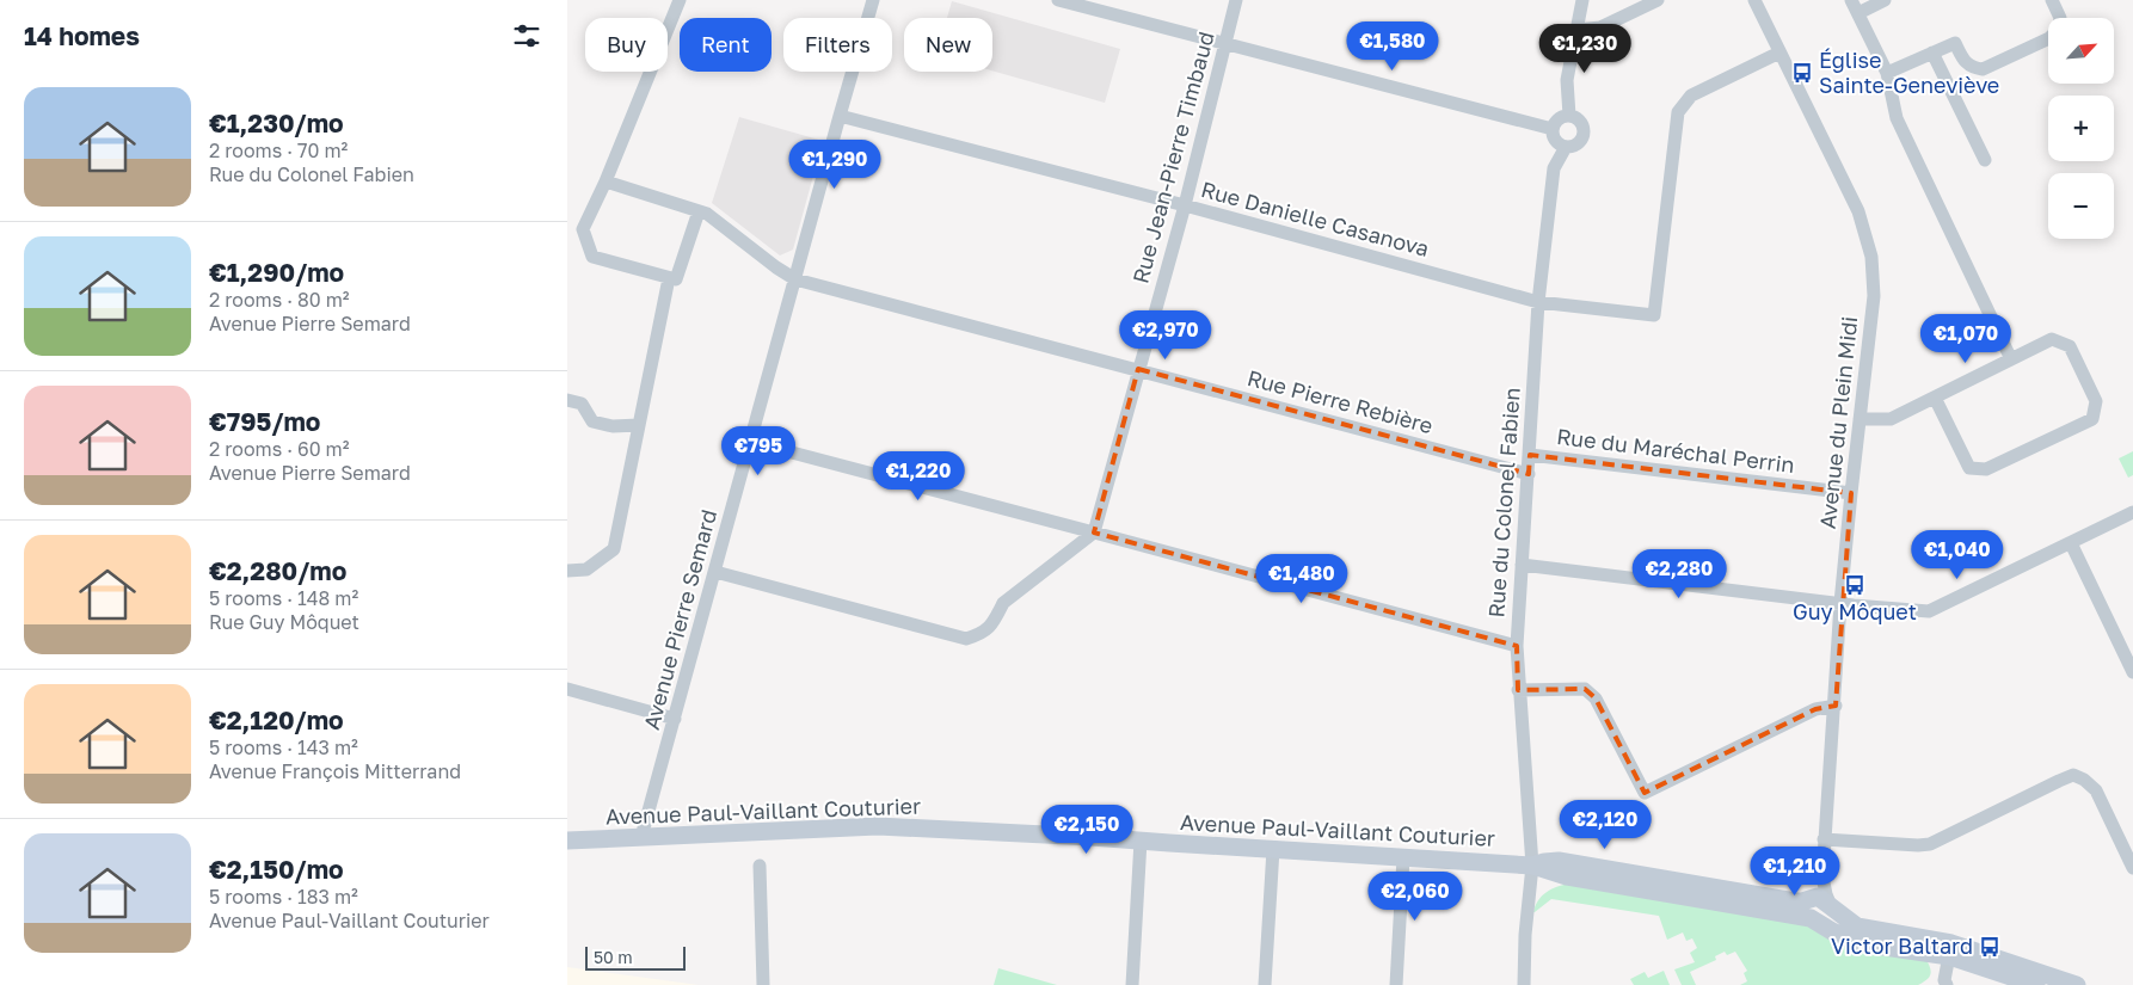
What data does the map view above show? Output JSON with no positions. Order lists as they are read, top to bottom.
{
  "streets": {
    "street": [
      "Rue Jean-Pierre Timbaud",
      "Rue Danielle Casanova",
      "Rue Pierre Rebière",
      "Avenue du Plein Midi",
      "Rue du Maréchal Perrin",
      "Rue du Colonel Fabien",
      "Avenue Pierre Semard",
      "Avenue Paul-Vaillant Couturier"
    ]
  },
  "crossings": [
    ["Rue Jean-Pierre Timbaud", "Rue Danielle Casanova"],
    ["Rue Jean-Pierre Timbaud", "Rue Pierre Rebière"],
    ["Rue Danielle Casanova", "Avenue du Plein Midi"],
    ["Rue Danielle Casanova", "Rue du Colonel Fabien"],
    ["Rue Danielle Casanova", "Avenue Pierre Semard"],
    ["Rue Pierre Rebière", "Rue du Colonel Fabien"],
    ["Rue Pierre Rebière", "Avenue Pierre Semard"],
    ["Avenue du Plein Midi", "Rue du Maréchal Perrin"],
    ["Rue du Maréchal Perrin", "Rue du Colonel Fabien"],
    ["Rue du Colonel Fabien", "Avenue Paul-Vaillant Couturier"],
    ["Avenue Pierre Semard", "Avenue Paul-Vaillant Couturier"]
  ],
  "places": {
    "bus stop": ["Église Sainte-Geneviève", "Guy Môquet", "Victor Baltard"]
  },
  "scale_bar": "50 m",
  "north": "top right",
  "page": {
    "heading": "14 homes",
    "map_buttons": ["+", "−"],
    "chip": [
      "Buy",
      "Rent",
      "Filters",
      "New"
    ],
    "price": [
      "€1,580",
      "€1,230",
      "€1,290",
      "€2,970",
      "€1,070",
      "€795",
      "€1,220",
      "€1,040",
      "€2,280",
      "€1,480",
      "€2,120",
      "€2,150",
      "€1,210",
      "€2,060"
    ],
    "list": [
      {
        "name": "€1,230/mo",
        "note": "2 rooms · 70 m² · Rue du Colonel Fabien"
      },
      {
        "name": "€1,290/mo",
        "note": "2 rooms · 80 m² · Avenue Pierre Semard"
      },
      {
        "name": "€795/mo",
        "note": "2 rooms · 60 m² · Avenue Pierre Semard"
      },
      {
        "name": "€2,280/mo",
        "note": "5 rooms · 148 m² · Rue Guy Môquet"
      },
      {
        "name": "€2,120/mo",
        "note": "5 rooms · 143 m² · Avenue François Mitterrand"
      },
      {
        "name": "€2,150/mo",
        "note": "5 rooms · 183 m² · Avenue Paul-Vaillant Couturier"
      }
    ],
    "scale": "50 m"
  }
}
